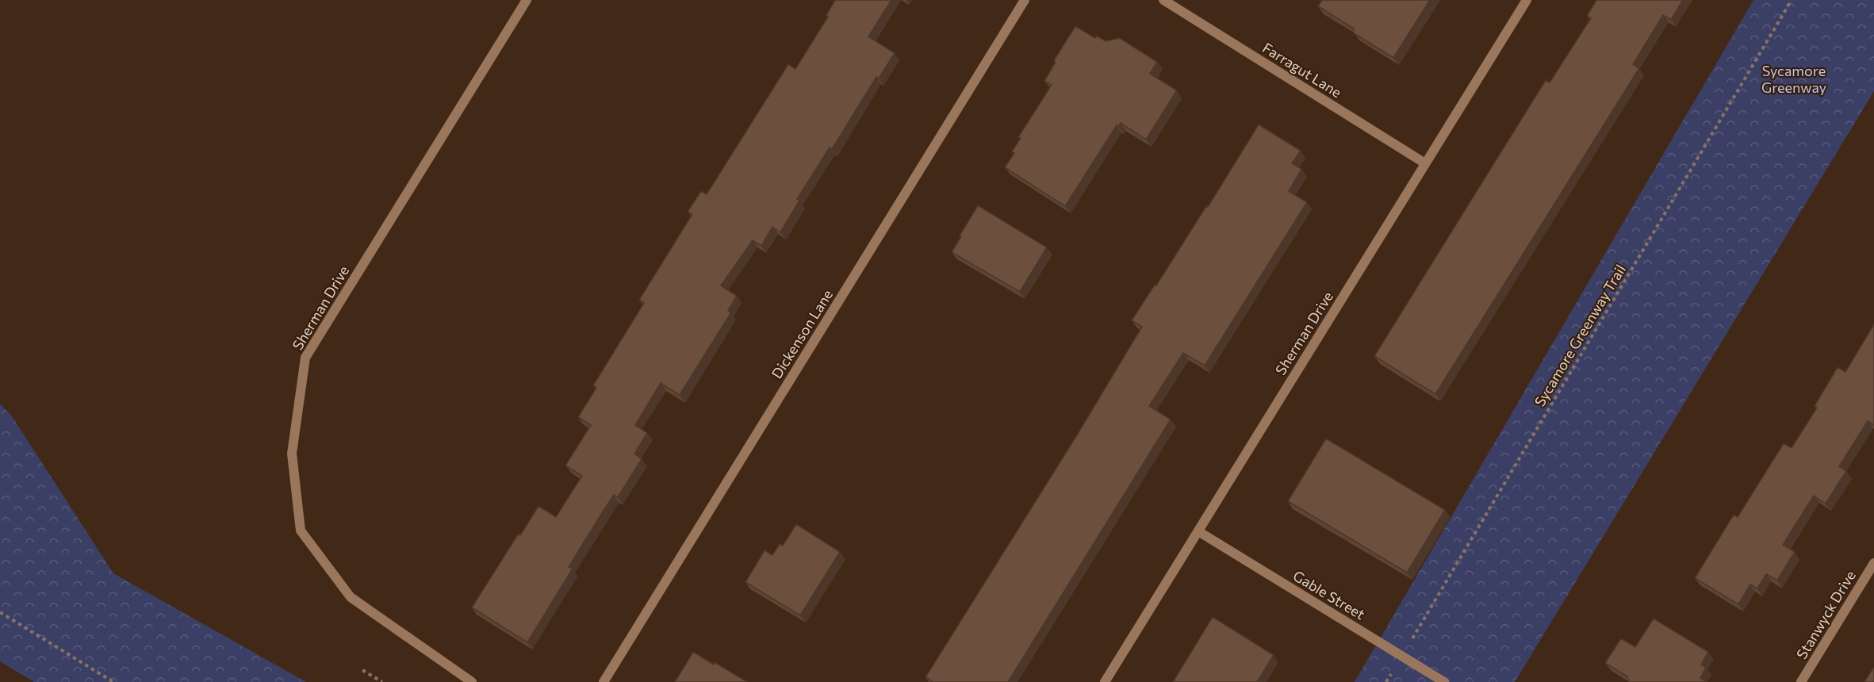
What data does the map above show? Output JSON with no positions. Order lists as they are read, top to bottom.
{
  "streets": {
    "street": [
      "Farragut Lane",
      "Sherman Drive",
      "Dickenson Lane",
      "Gable Street",
      "Stanwyck Drive"
    ],
    "path": ["Sycamore Greenway Trail"]
  },
  "crossings": [
    ["Farragut Lane", "Sherman Drive"],
    ["Sherman Drive", "Gable Street"],
    ["Sycamore Greenway Trail", "Gable Street"]
  ],
  "parks": ["Sycamore Greenway"]
}
